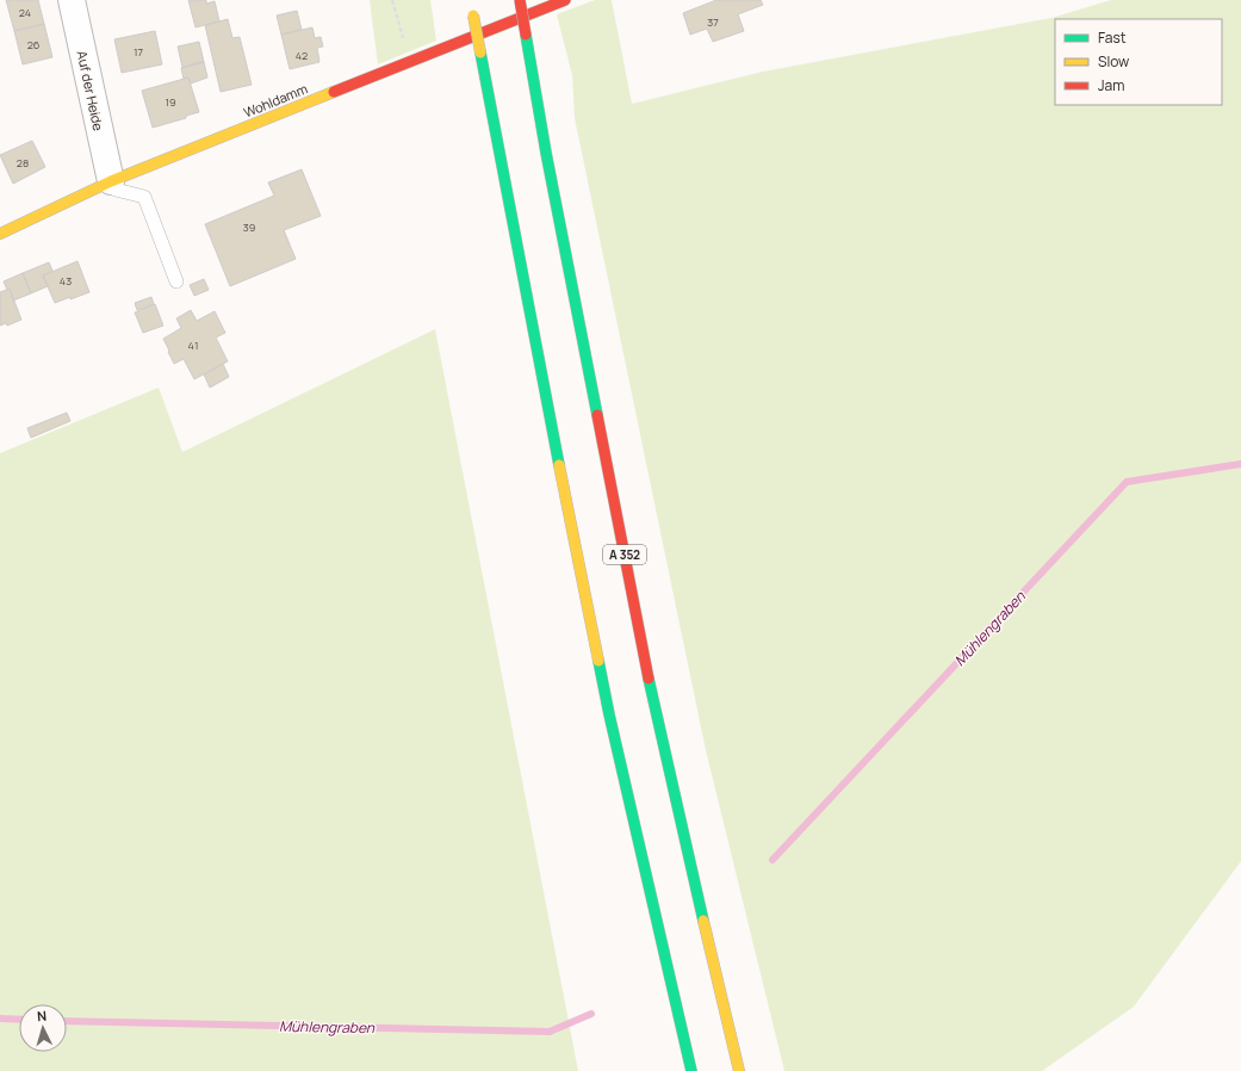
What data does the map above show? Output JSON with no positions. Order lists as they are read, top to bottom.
{
  "streets": {
    "main road": ["Wohldamm", "A 352"],
    "street": ["Auf der Heide"]
  },
  "crossings": [
    ["Auf der Heide", "Wohldamm"]
  ],
  "water": ["Mühlengraben"],
  "house_numbers": [
    "24",
    "37",
    "26",
    "17",
    "42",
    "19",
    "28",
    "39",
    "43",
    "41"
  ],
  "legend": ["Fast", "Slow", "Jam"],
  "north": "top"
}
